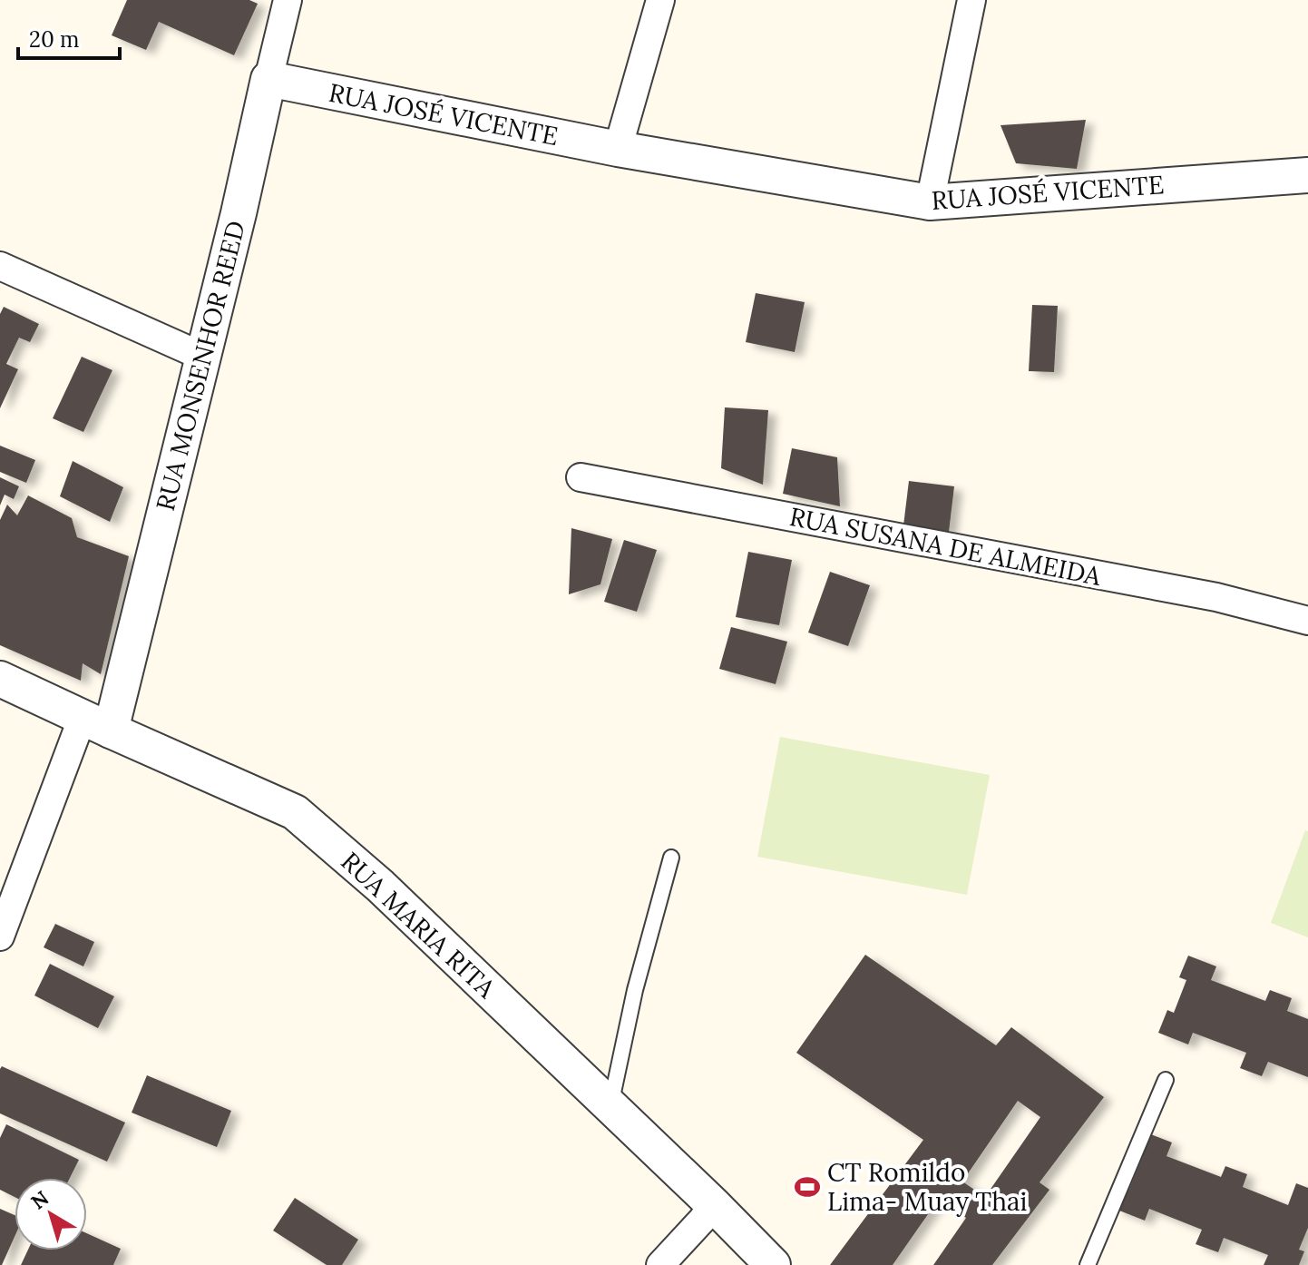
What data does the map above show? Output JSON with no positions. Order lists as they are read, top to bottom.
{
  "streets": {
    "street": [
      "RUA JOSÉ VICENTE",
      "RUA MONSENHOR REED",
      "RUA SUSANA DE ALMEIDA",
      "RUA MARIA RITA"
    ]
  },
  "crossings": [
    ["RUA JOSÉ VICENTE", "RUA MONSENHOR REED"],
    ["RUA MONSENHOR REED", "RUA MARIA RITA"]
  ],
  "places": {
    "sports": ["CT Romildo Lima- Muay Thai"]
  },
  "scale_bar": "20 m",
  "north": "top left"
}
